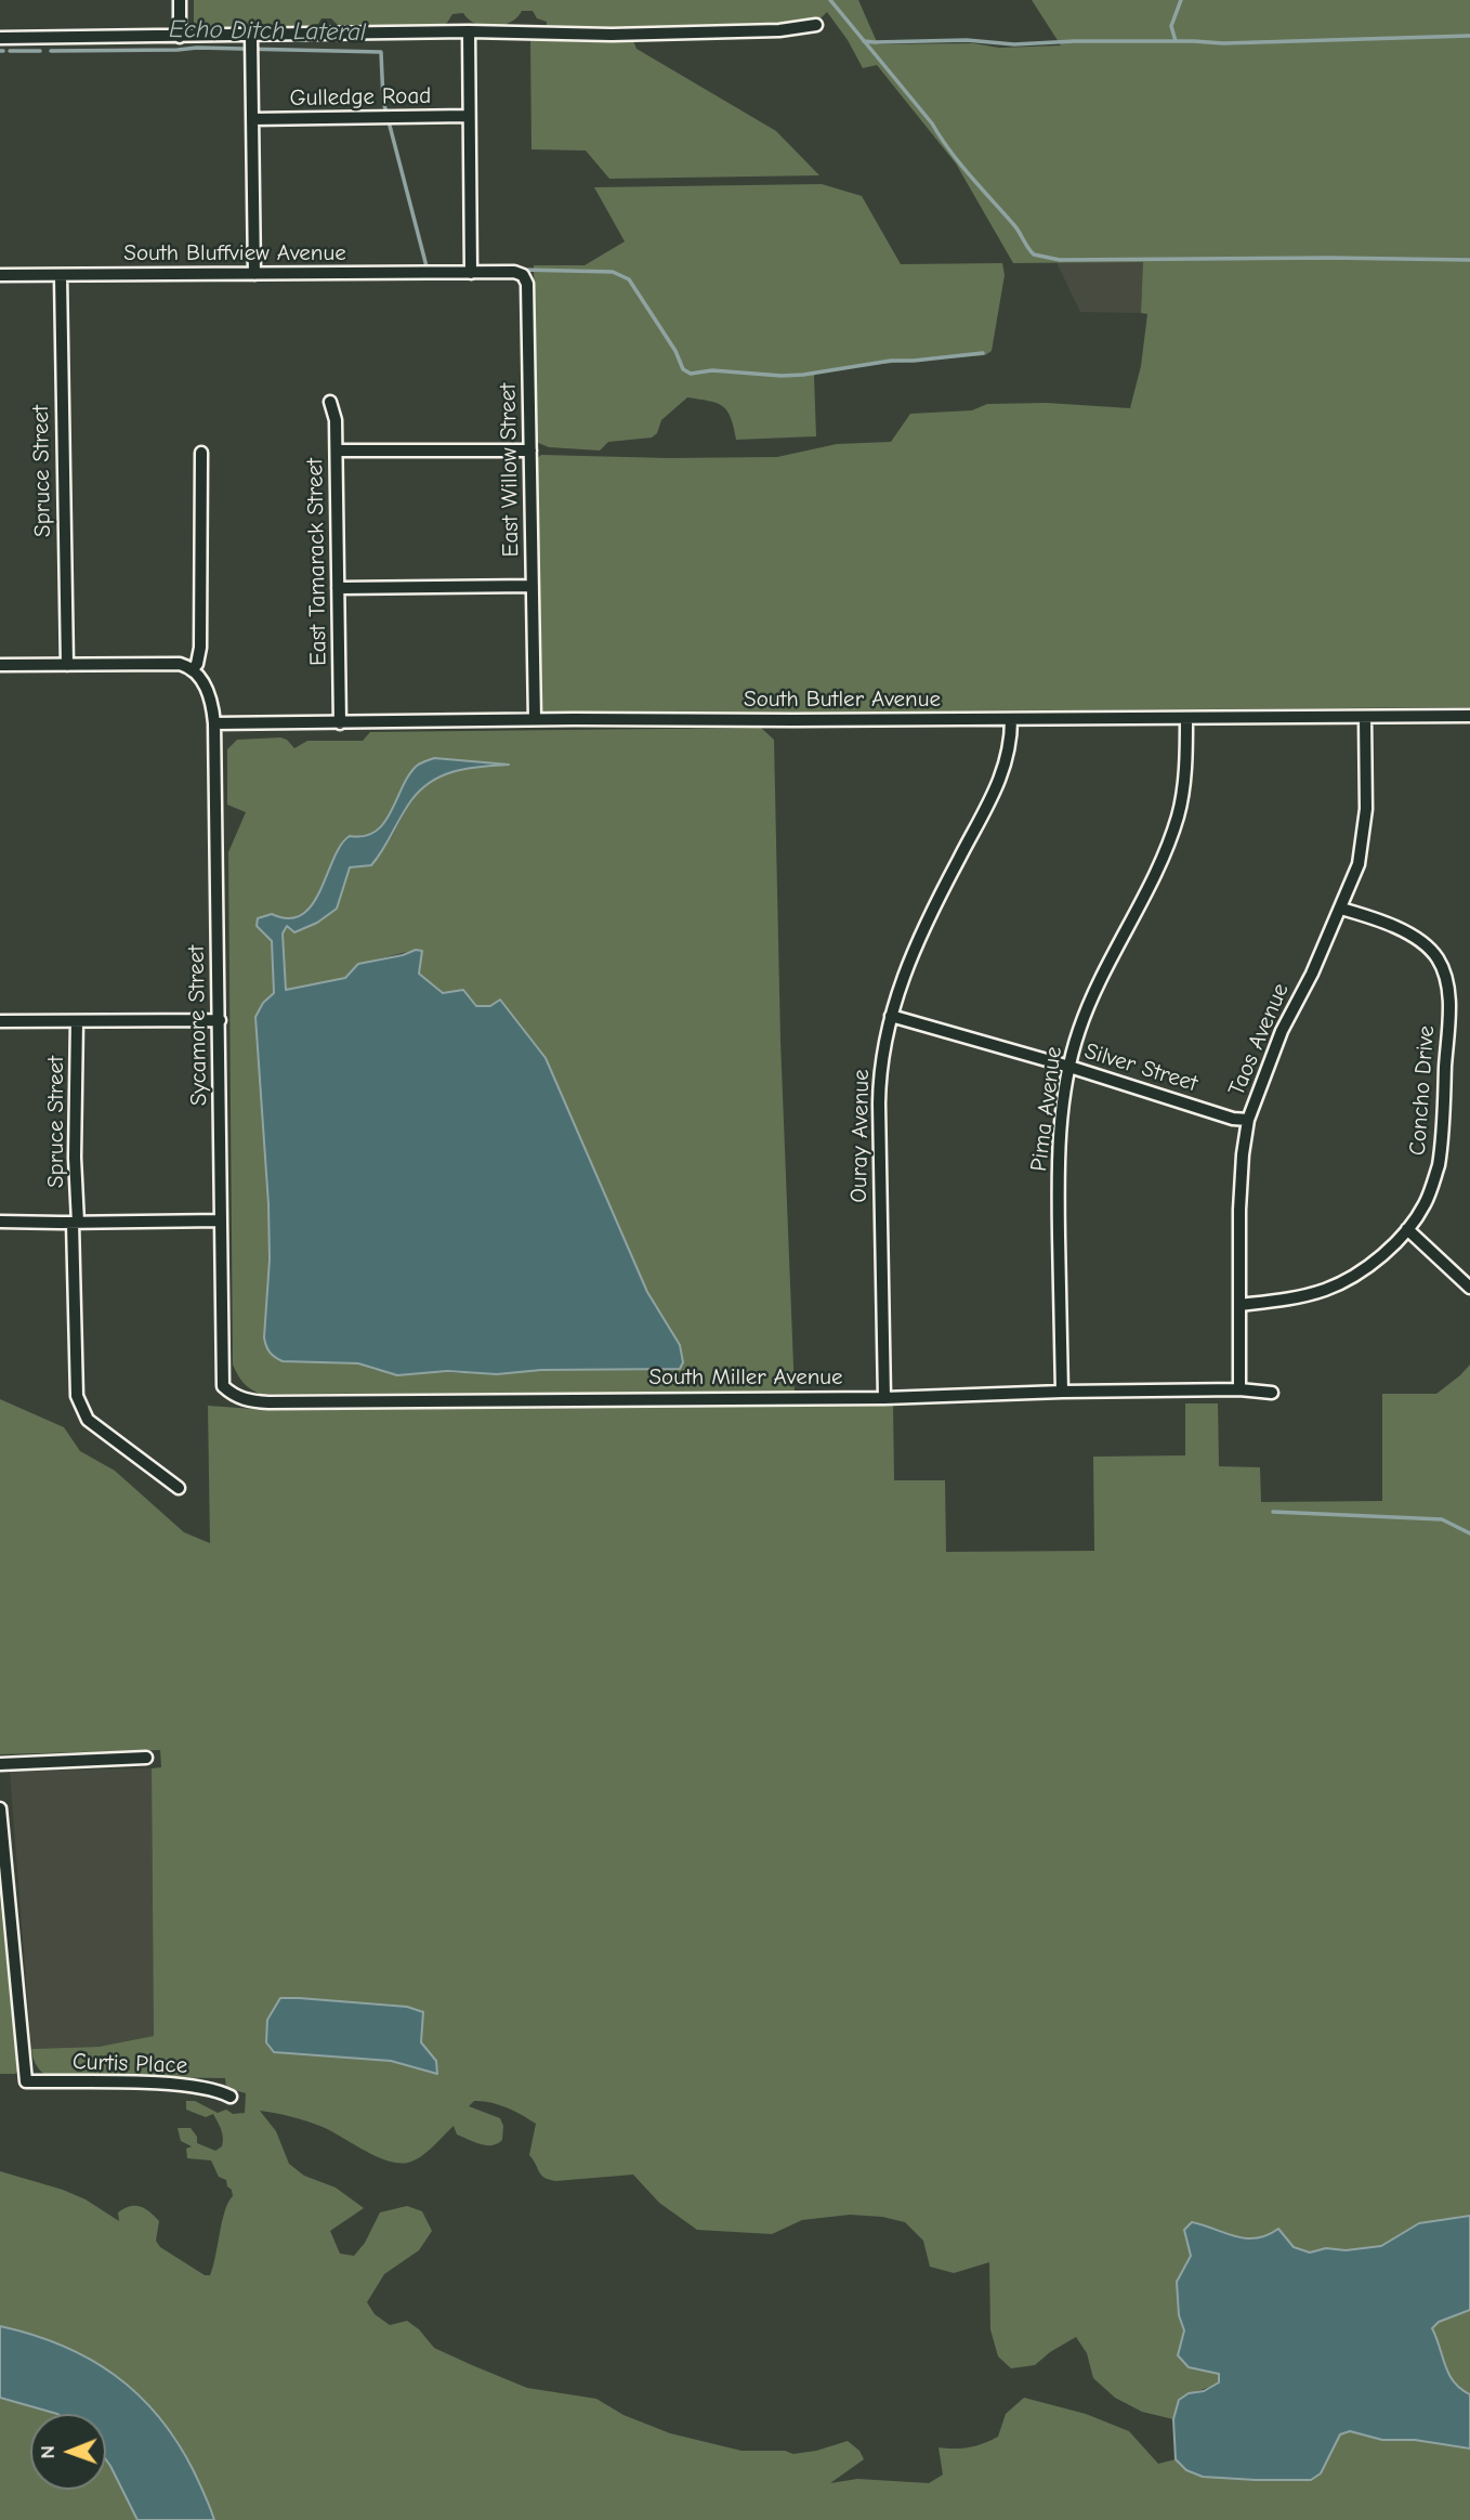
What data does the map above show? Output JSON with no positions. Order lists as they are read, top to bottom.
{
  "streets": {
    "street": [
      "Gulledge Road",
      "South Bluffview Avenue",
      "East Willow Street",
      "Spruce Street",
      "East Tamarack Street",
      "South Butler Avenue",
      "Sycamore Street",
      "Taos Avenue",
      "Silver Street",
      "Concho Drive",
      "Pima Avenue",
      "Ouray Avenue",
      "South Miller Avenue",
      "Curtis Place"
    ]
  },
  "crossings": [
    ["South Bluffview Avenue", "East Willow Street"],
    ["South Bluffview Avenue", "Spruce Street"],
    ["East Willow Street", "South Butler Avenue"],
    ["East Tamarack Street", "South Butler Avenue"],
    ["South Butler Avenue", "Sycamore Street"],
    ["South Butler Avenue", "Taos Avenue"],
    ["South Butler Avenue", "Pima Avenue"],
    ["South Butler Avenue", "Ouray Avenue"],
    ["Sycamore Street", "South Miller Avenue"],
    ["Taos Avenue", "Silver Street"],
    ["Taos Avenue", "Concho Drive"],
    ["Taos Avenue", "South Miller Avenue"],
    ["Silver Street", "Pima Avenue"],
    ["Silver Street", "Ouray Avenue"],
    ["Pima Avenue", "South Miller Avenue"],
    ["Ouray Avenue", "South Miller Avenue"]
  ],
  "water": ["Echo Ditch Lateral"],
  "north": "left"
}
